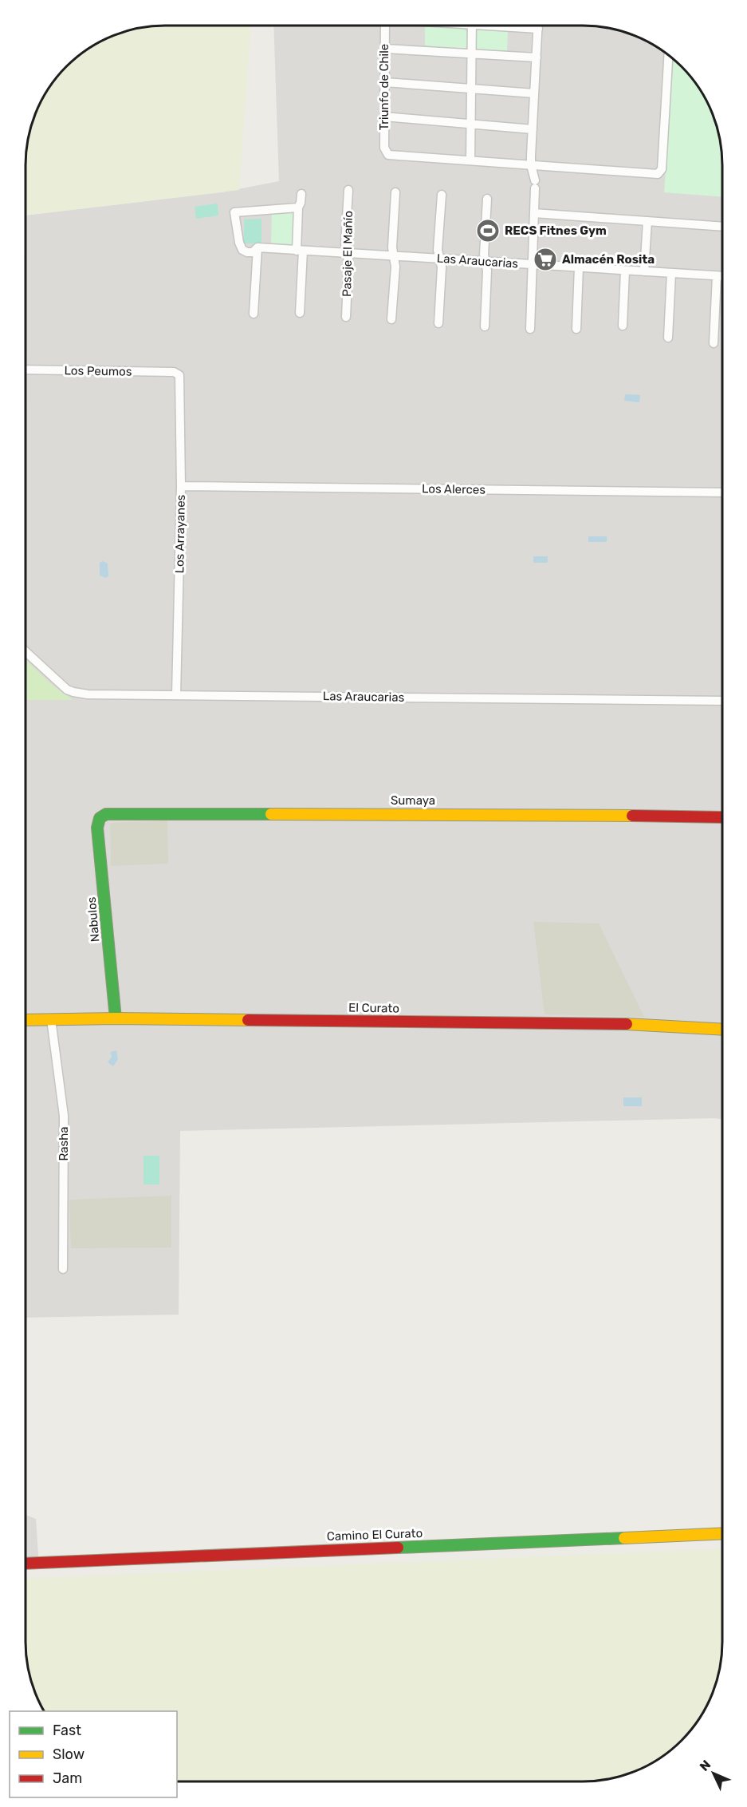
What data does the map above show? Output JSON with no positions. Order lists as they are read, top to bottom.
{
  "streets": {
    "street": [
      "Triunfo de Chile",
      "Pasaje El Mañío",
      "Las Araucarias",
      "Los Peumos",
      "Los Alerces",
      "Los Arrayanes",
      "Sumaya",
      "Nabulos",
      "El Curato",
      "Rasha",
      "Camino El Curato"
    ]
  },
  "crossings": [
    ["Pasaje El Mañío", "Las Araucarias"],
    ["Las Araucarias", "Los Arrayanes"],
    ["Los Peumos", "Los Arrayanes"],
    ["Los Alerces", "Los Arrayanes"],
    ["Sumaya", "Nabulos"],
    ["Nabulos", "El Curato"],
    ["El Curato", "Rasha"]
  ],
  "places": {
    "sports": ["RECS Fitnes Gym"],
    "supermarket": ["Almacén Rosita"]
  },
  "legend": ["Fast", "Slow", "Jam"],
  "north": "top left"
}
